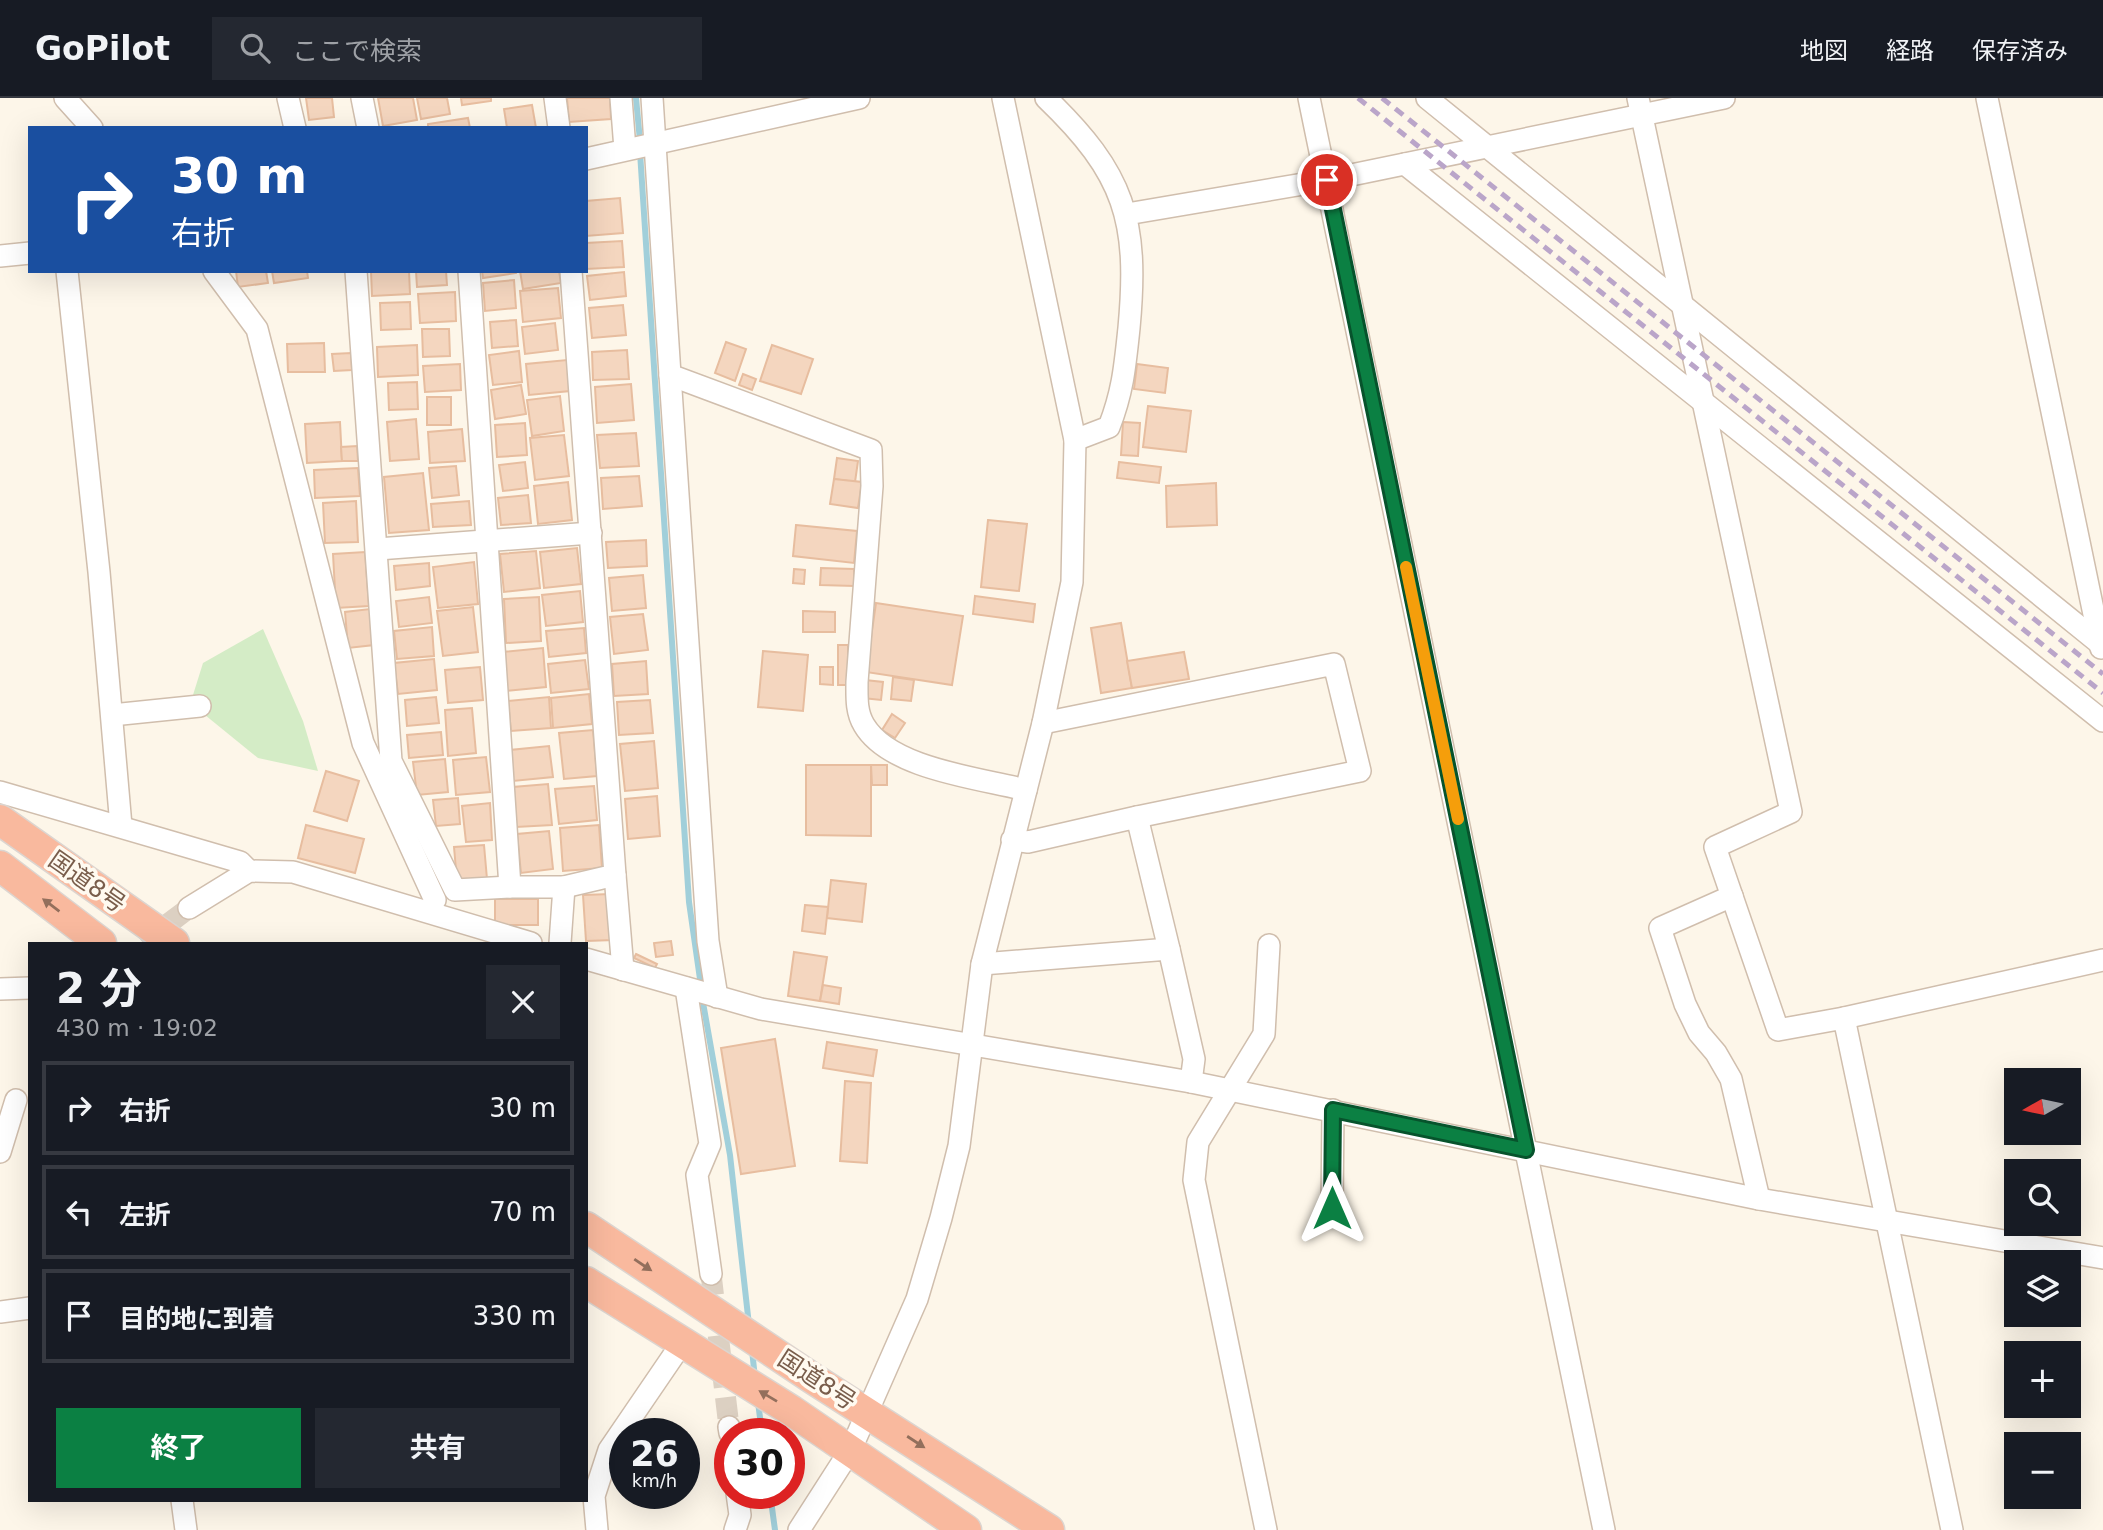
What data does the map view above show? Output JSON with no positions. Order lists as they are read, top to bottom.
{
  "streets": {
    "highway": ["国道8号"]
  },
  "north": "left",
  "page": {
    "header": "GoPilot",
    "search": "ここで検索",
    "nav": ["地図", "経路", "保存済み"],
    "turn": ["30 m", "右折"],
    "heading": ["2 分", "430 m · 19:02"],
    "list": [
      {
        "name": "右折",
        "value": "30 m"
      },
      {
        "name": "左折",
        "value": "70 m"
      },
      {
        "name": "目的地に到着",
        "value": "330 m"
      }
    ],
    "map_buttons": ["+", "−"],
    "buttons": ["終了", "共有"],
    "speed": "26 km/h",
    "limit": "30"
  }
}
